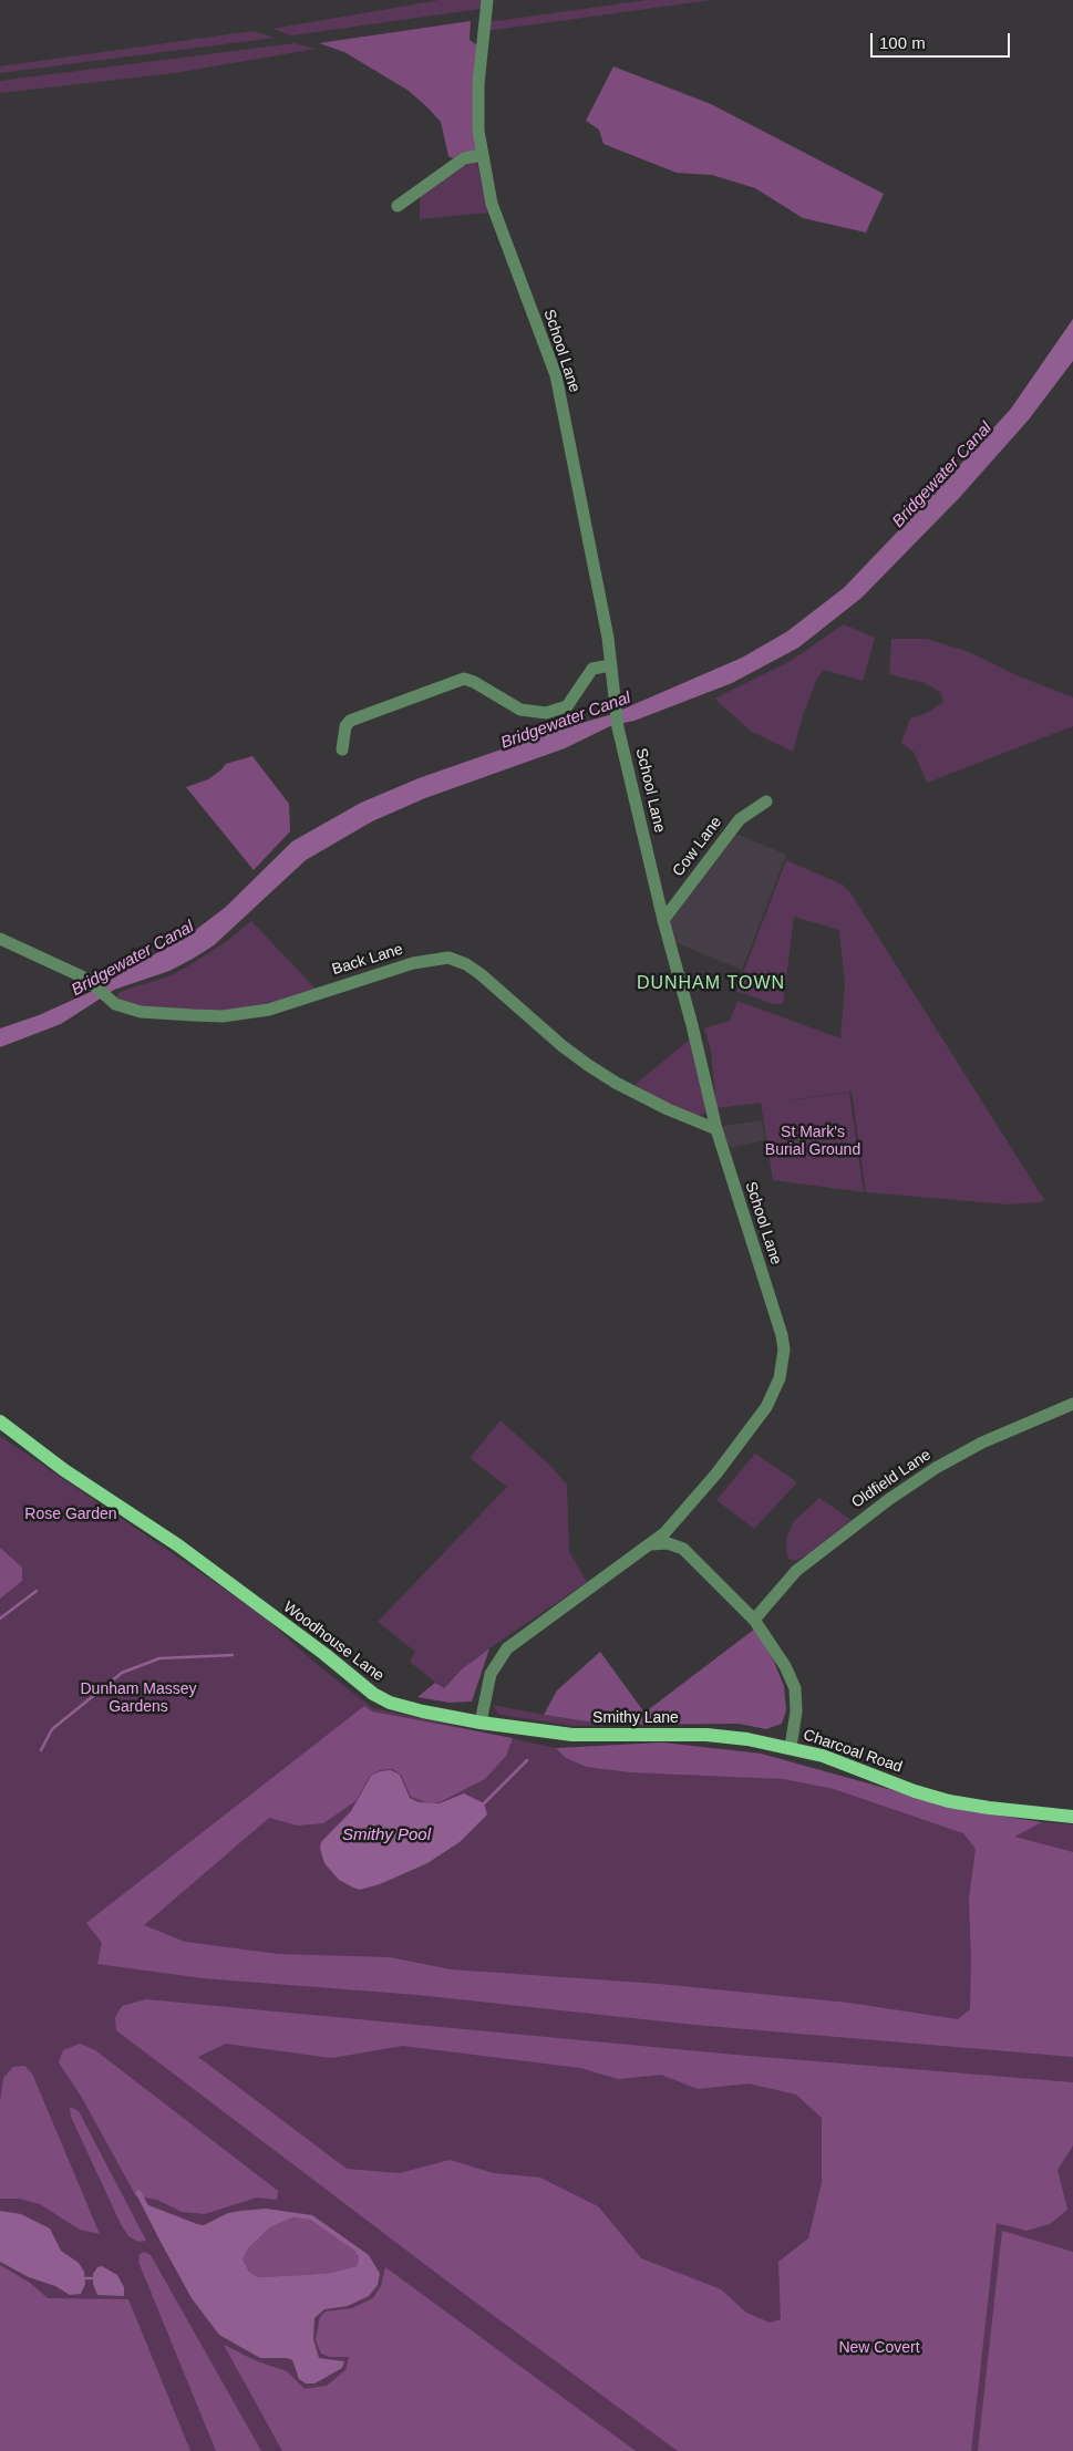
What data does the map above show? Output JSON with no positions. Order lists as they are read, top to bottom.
{
  "streets": {
    "main road": ["Woodhouse Lane", "Smithy Lane", "Charcoal Road"],
    "street": [
      "School Lane",
      "Cow Lane",
      "Back Lane",
      "Oldfield Lane"
    ]
  },
  "crossings": [
    ["School Lane", "Cow Lane"],
    ["School Lane", "Back Lane"],
    ["Oldfield Lane", "Charcoal Road"],
    ["Woodhouse Lane", "Smithy Lane"],
    ["Smithy Lane", "Charcoal Road"]
  ],
  "districts": ["DUNHAM TOWN"],
  "water": ["Bridgewater Canal", "Smithy Pool"],
  "parks": [
    "St Mark's Burial Ground",
    "Rose Garden",
    "Dunham Massey Gardens",
    "New Covert"
  ],
  "scale_bar": "100 m"
}
